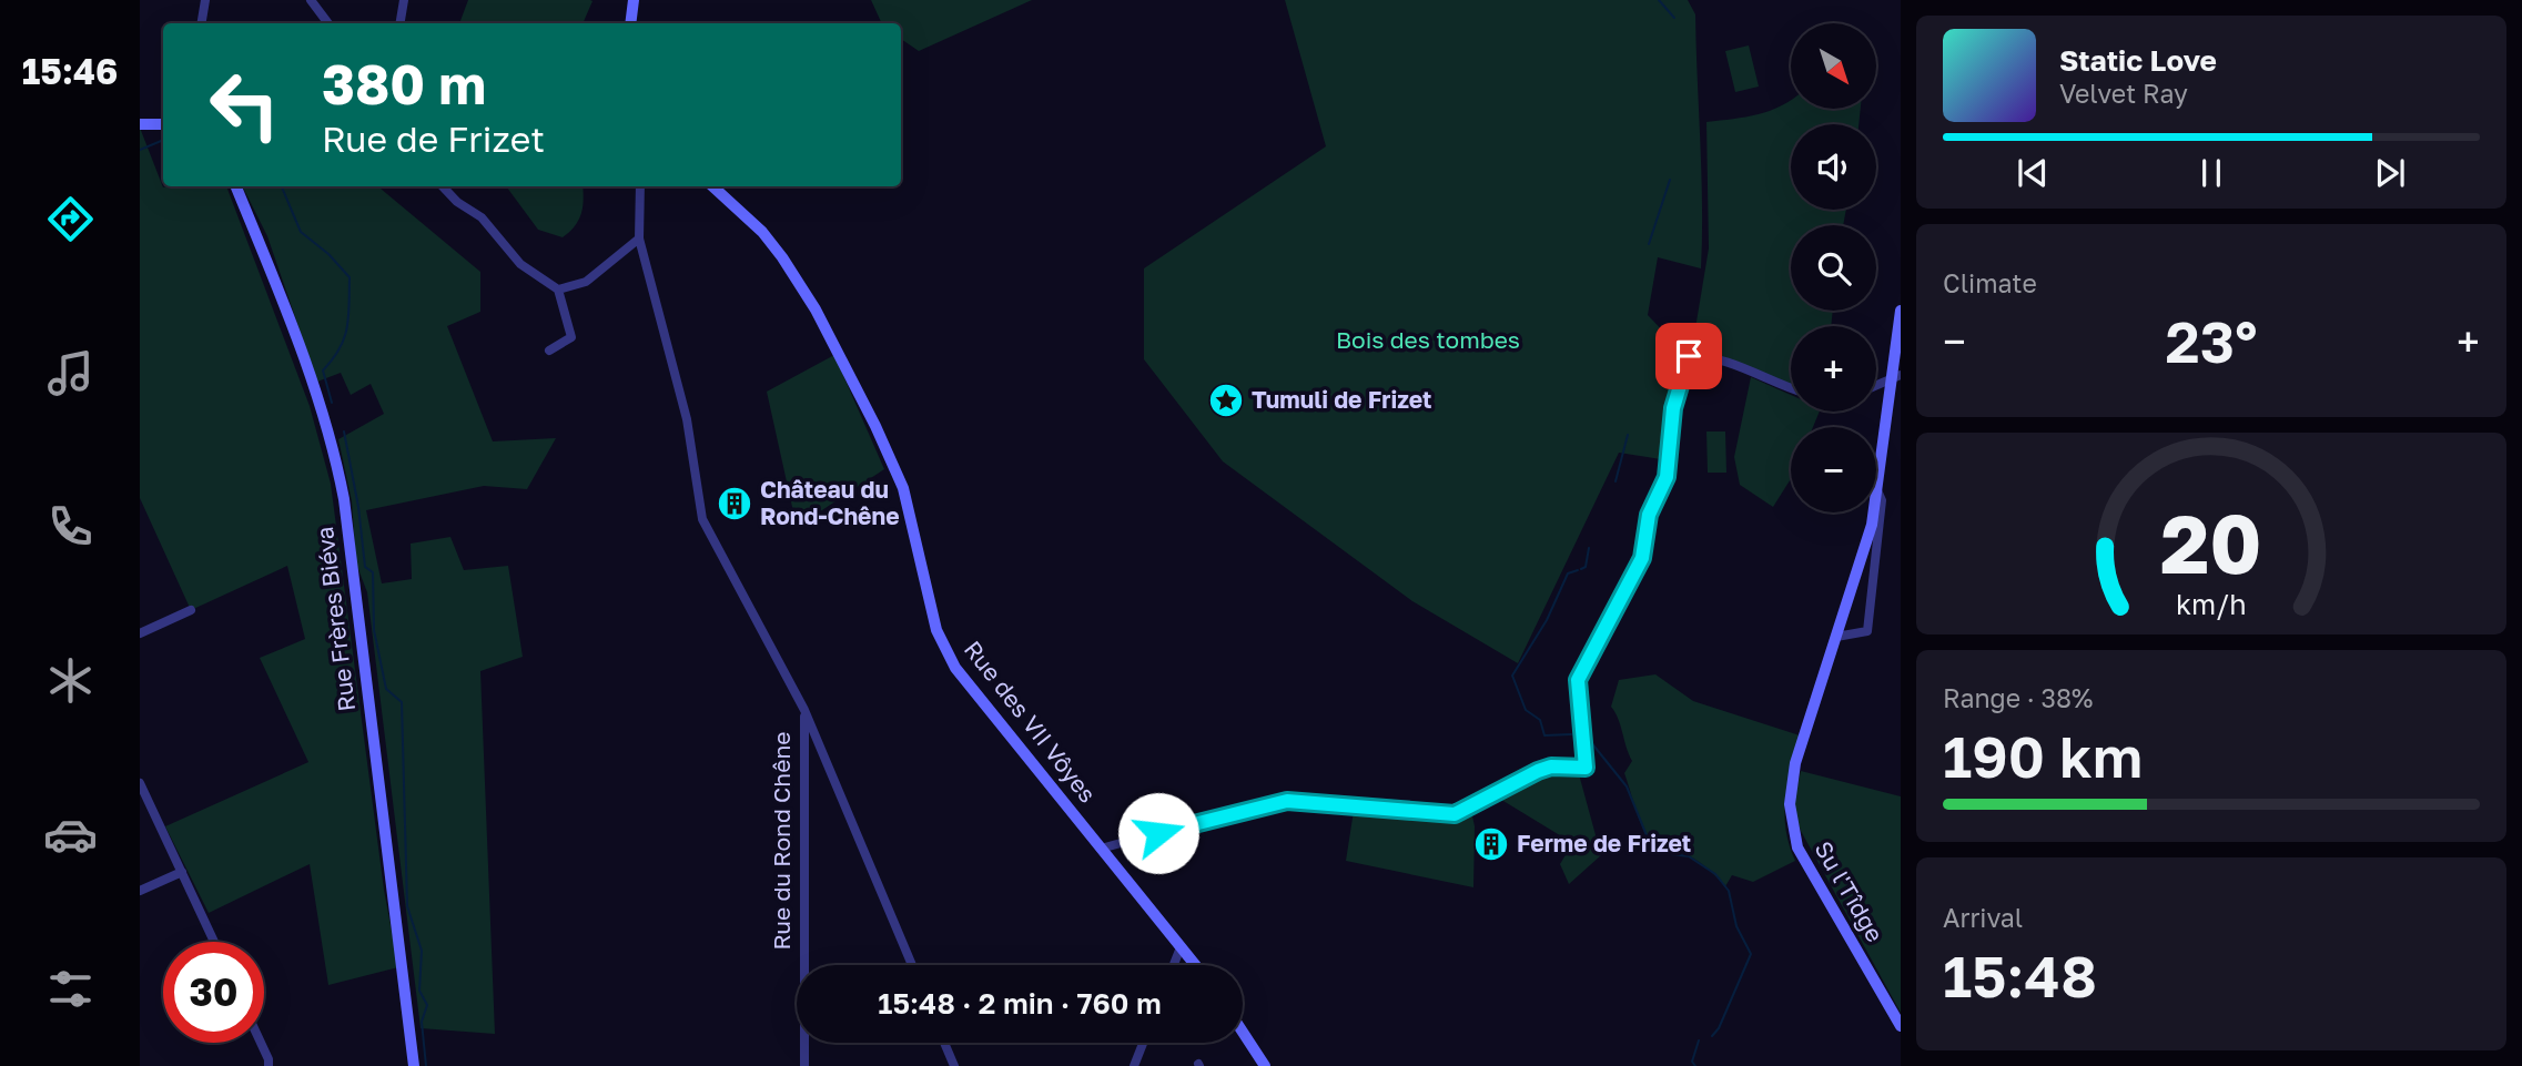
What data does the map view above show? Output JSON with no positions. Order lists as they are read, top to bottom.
{
  "streets": {
    "street": [
      "Rue Frères Biéva",
      "Rue des VII Vôyes",
      "Rue du Rond Chêne",
      "Su l'Tîdge"
    ]
  },
  "parks": ["Bois des tombes"],
  "places": {
    "place": ["Tumuli de Frizet"],
    "building": ["Château du Rond-Chêne", "Ferme de Frizet"]
  },
  "north": "bottom right",
  "page": {
    "tabs": "15:46",
    "map_buttons": ["+", "−"],
    "turn": ["380 m", "Rue de Frizet"],
    "song": ["Static Love", "Velvet Ray"],
    "tile": [
      "Climate",
      ["Range · 38%", "190 km"],
      ["Arrival", "15:48"]
    ],
    "heat": ["−", "23°", "+"],
    "limit": "30",
    "trip": "15:48 · 2 min · 760 m",
    "gauge": ["20", "km/h"]
  }
}
